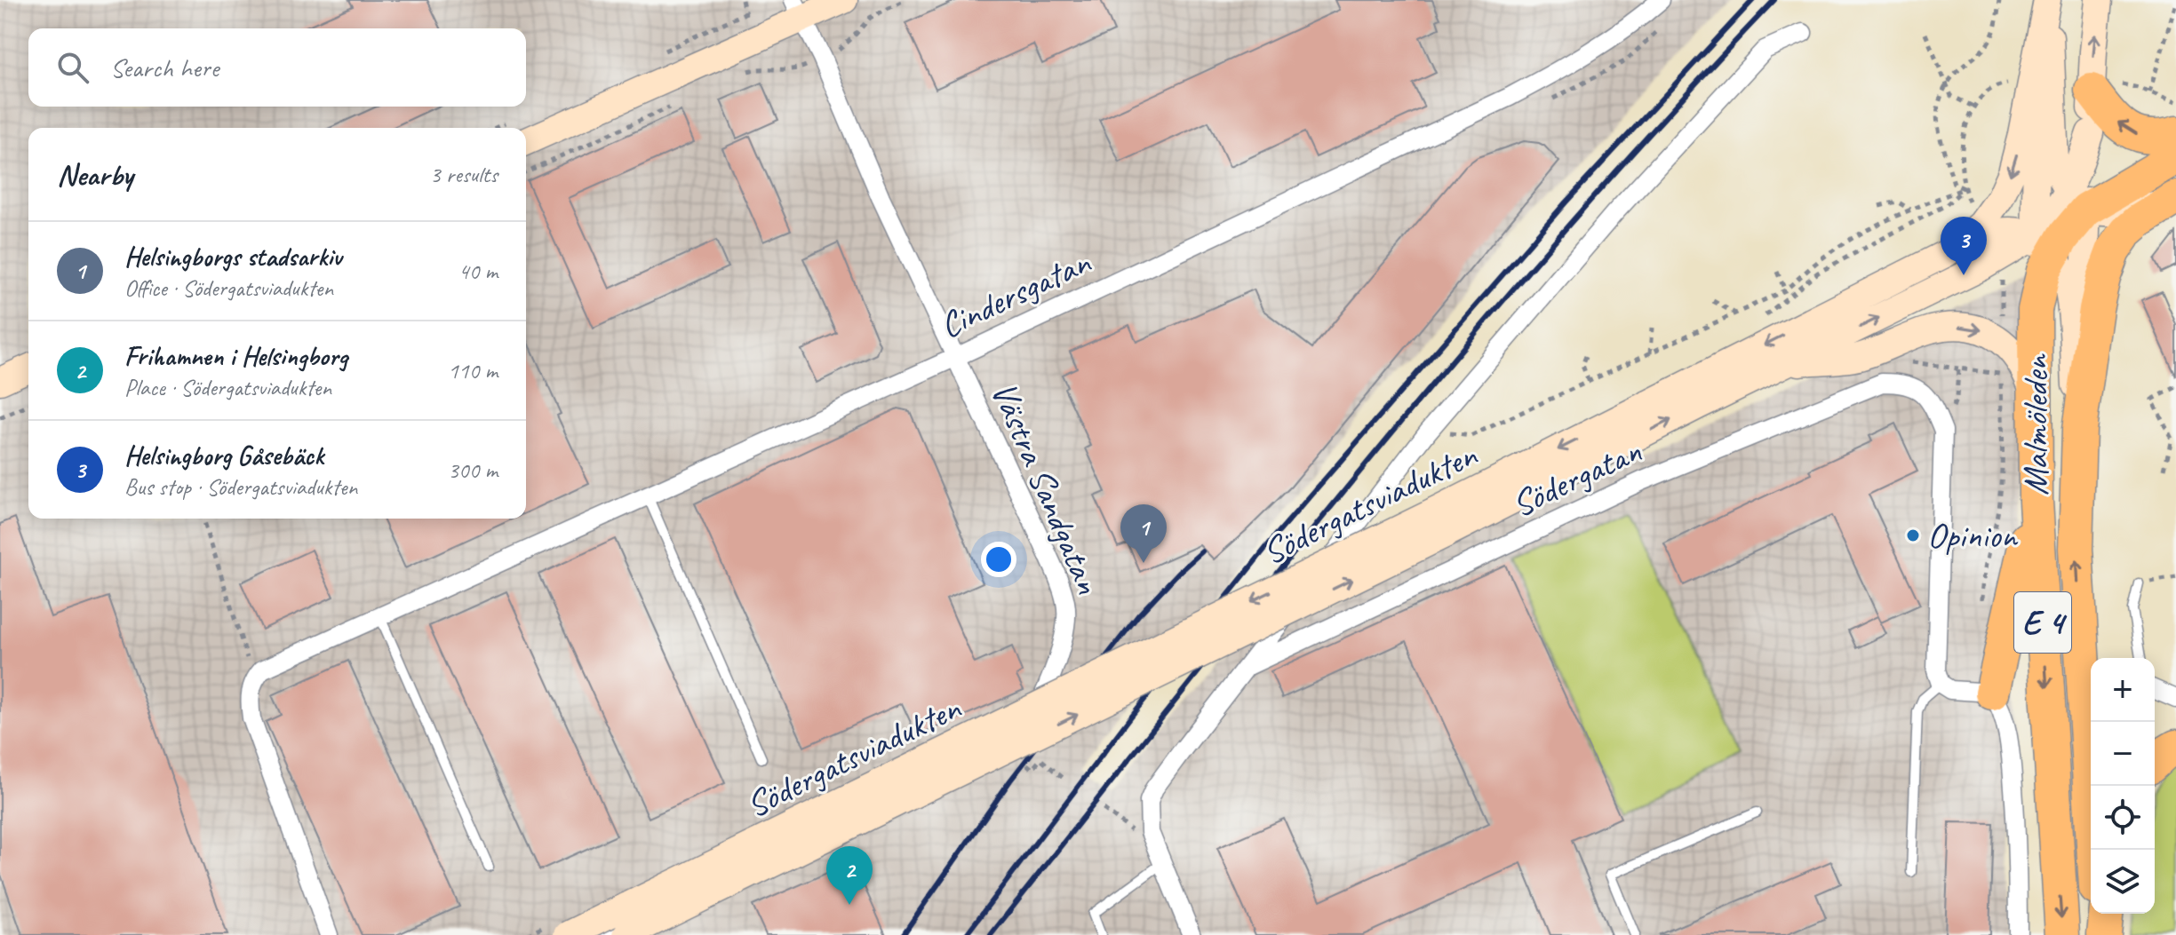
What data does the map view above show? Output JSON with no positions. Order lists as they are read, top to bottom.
{
  "streets": {
    "highway": ["Malmöleden", "E 4"],
    "main road": ["Södergatsviadukten"],
    "street": ["Cindersgatan", "Södergatan", "Västra Sandgatan"]
  },
  "crossings": [
    ["Cindersgatan", "Västra Sandgatan"],
    ["Malmöleden", "Södergatsviadukten"],
    ["Malmöleden", "E 4"],
    ["Södergatsviadukten", "E 4"]
  ],
  "places": ["Opinion"],
  "page": {
    "search": "Search here",
    "heading": ["Nearby", "3 results"],
    "pins": ["3", "1", "2"],
    "list": [
      {
        "mark": "1",
        "name": "Helsingborgs stadsarkiv",
        "note": "Office · Södergatsviadukten",
        "value": "40 m"
      },
      {
        "mark": "2",
        "name": "Frihamnen i Helsingborg",
        "note": "Place · Södergatsviadukten",
        "value": "110 m"
      },
      {
        "mark": "3",
        "name": "Helsingborg Gåsebäck",
        "note": "Bus stop · Södergatsviadukten",
        "value": "300 m"
      }
    ],
    "map_buttons": ["+", "−"]
  }
}
